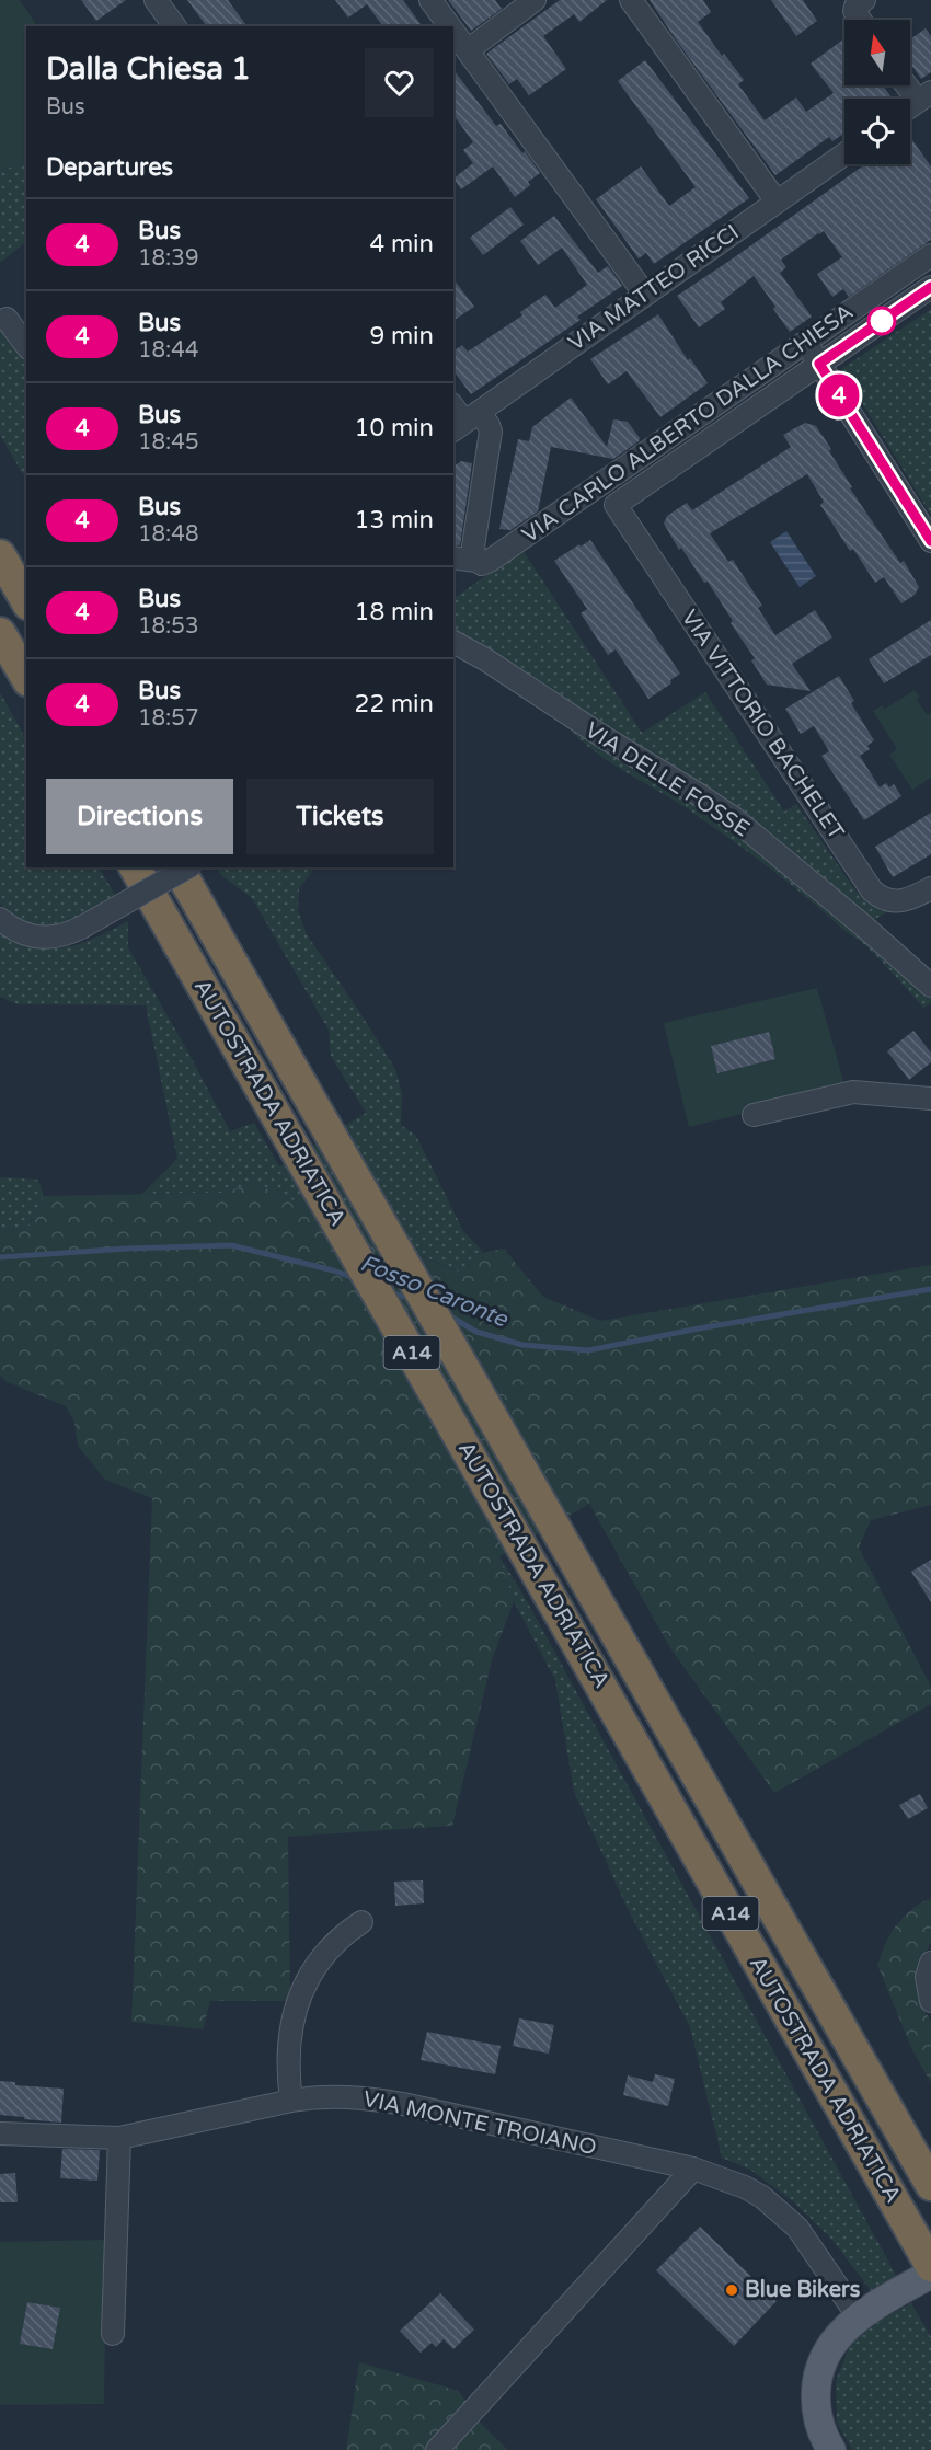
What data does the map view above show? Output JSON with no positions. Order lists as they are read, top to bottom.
{
  "streets": {
    "highway": ["AUTOSTRADA ADRIATICA", "A14"],
    "street": [
      "VIA MATTEO RICCI",
      "VIA CARLO ALBERTO DALLA CHIESA",
      "VIA VITTORIO BACHELET",
      "VIA DELLE FOSSE",
      "VIA MONTE TROIANO"
    ]
  },
  "crossings": [
    ["VIA CARLO ALBERTO DALLA CHIESA", "VIA VITTORIO BACHELET"]
  ],
  "water": ["Fosso Caronte"],
  "places": ["Blue Bikers"],
  "lines": ["bus line 4"],
  "north": "top",
  "page": {
    "on_map": "4",
    "heading": [
      ["Dalla Chiesa 1", "Bus"],
      "Departures"
    ],
    "list": [
      {
        "mark": "4",
        "name": "Bus",
        "note": "18:39",
        "value": "4 min"
      },
      {
        "mark": "4",
        "name": "Bus",
        "note": "18:44",
        "value": "9 min"
      },
      {
        "mark": "4",
        "name": "Bus",
        "note": "18:45",
        "value": "10 min"
      },
      {
        "mark": "4",
        "name": "Bus",
        "note": "18:48",
        "value": "13 min"
      },
      {
        "mark": "4",
        "name": "Bus",
        "note": "18:53",
        "value": "18 min"
      },
      {
        "mark": "4",
        "name": "Bus",
        "note": "18:57",
        "value": "22 min"
      }
    ],
    "buttons": ["Directions", "Tickets"]
  }
}
